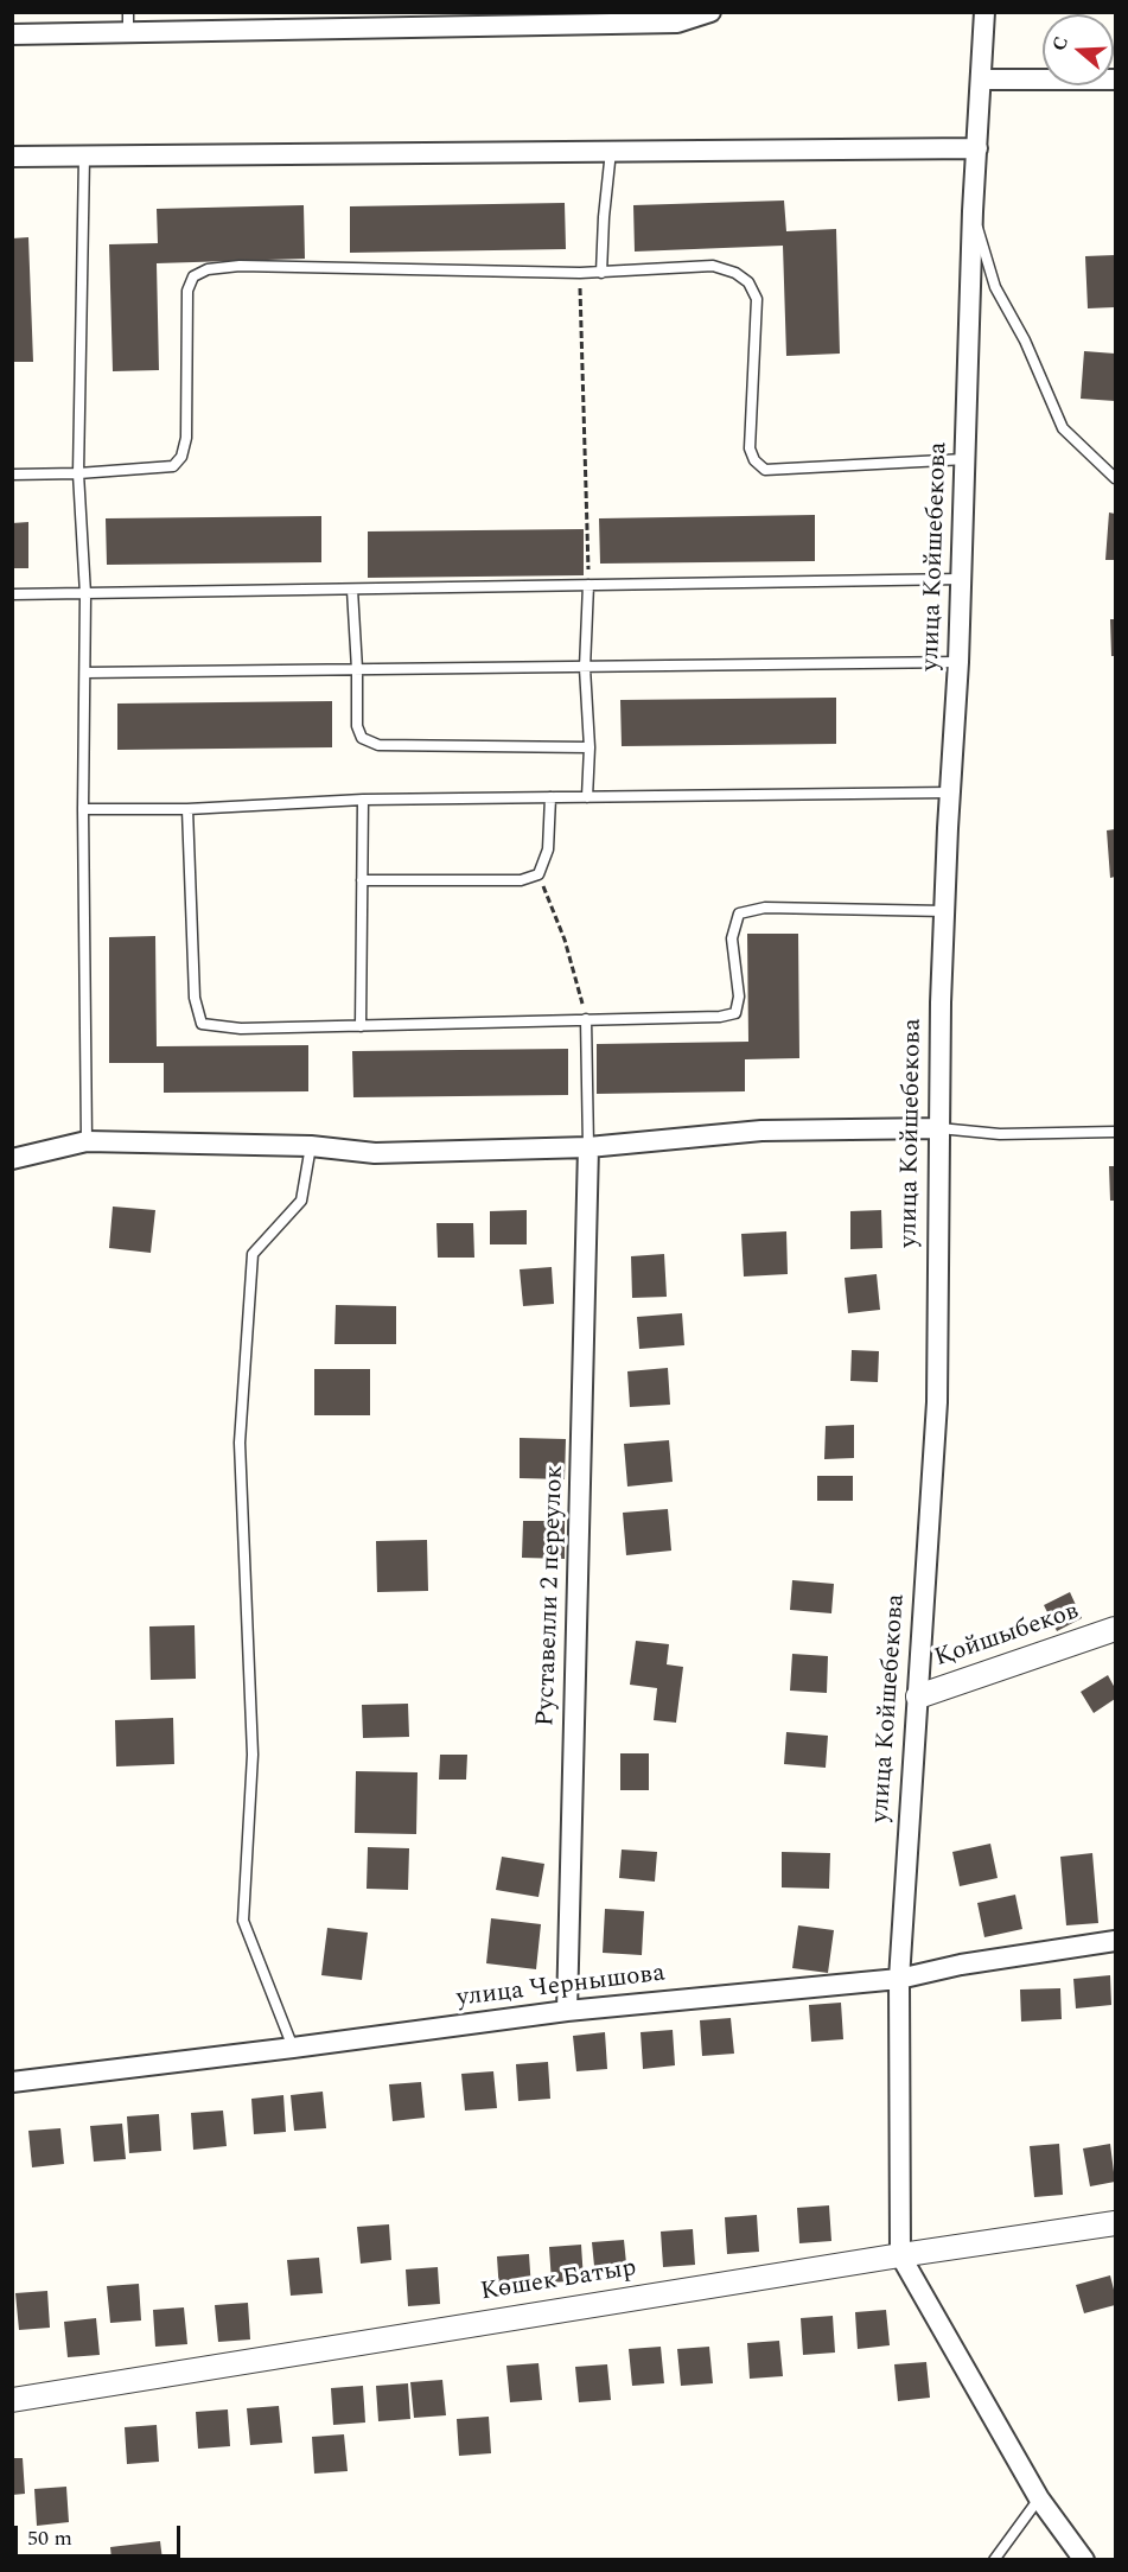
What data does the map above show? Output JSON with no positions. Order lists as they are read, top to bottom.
{
  "streets": {
    "street": [
      "улица Койшебекова",
      "Руставелли 2 переулок",
      "Қойшыбеков",
      "улица Чернышова",
      "Көшек Батыр"
    ]
  },
  "crossings": [
    ["улица Койшебекова", "Қойшыбеков"],
    ["улица Койшебекова", "улица Чернышова"],
    ["улица Койшебекова", "Көшек Батыр"],
    ["Руставелли 2 переулок", "улица Чернышова"]
  ],
  "scale_bar": "50 m",
  "north": "left"
}
